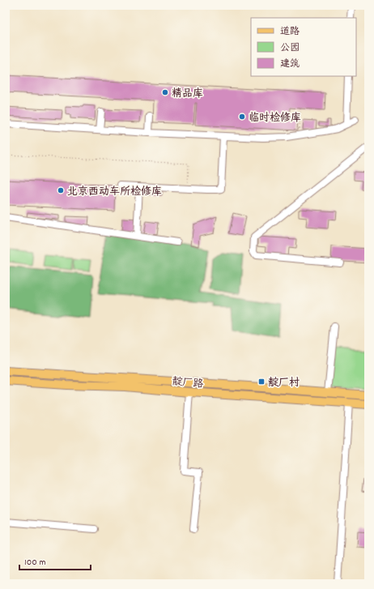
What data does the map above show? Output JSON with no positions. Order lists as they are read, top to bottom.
{
  "streets": {
    "main road": ["靛厂路"]
  },
  "places": {
    "other": ["精品库", "临时检修库", "北京西动车所检修库"],
    "transit": ["靛厂村"]
  },
  "legend": ["道路", "公园", "建筑"],
  "scale_bar": "100 m"
}
